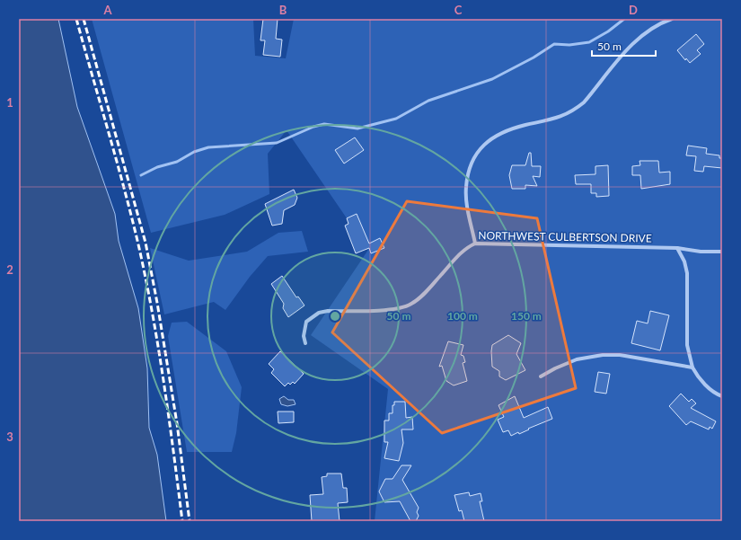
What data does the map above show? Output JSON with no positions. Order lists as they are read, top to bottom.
{
  "streets": {
    "street": ["NORTHWEST CULBERTSON DRIVE"]
  },
  "scale_bar": "50 m",
  "grid": {
    "columns": [
      "A",
      "B",
      "C",
      "D"
    ],
    "rows": ["1", "2", "3"]
  },
  "rings": ["50 m", "100 m", "150 m"]
}
